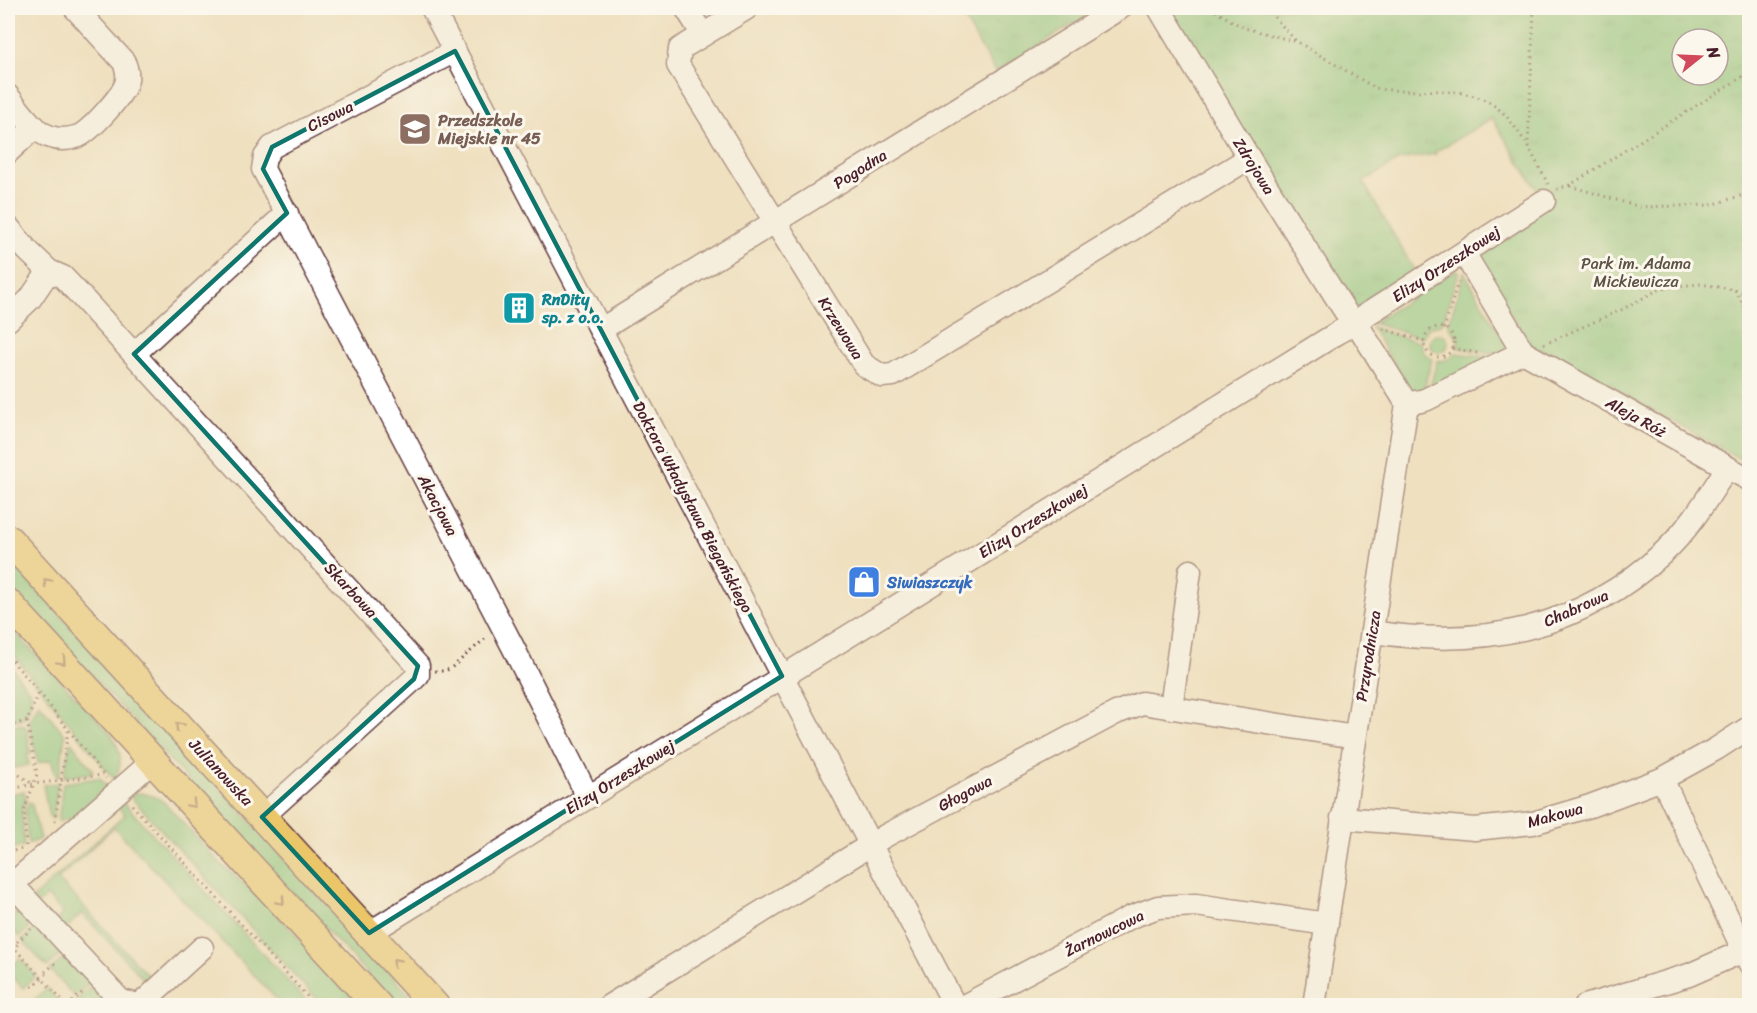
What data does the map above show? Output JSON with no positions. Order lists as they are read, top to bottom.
{
  "streets": {
    "main road": ["Julianowska"],
    "street": [
      "Cisowa",
      "Zdrojowa",
      "Pogodna",
      "Elizy Orzeszkowej",
      "Krzewowa",
      "Aleja Róż",
      "Akacjowa",
      "Doktora Władysława Biegańskiego",
      "Skarbowa",
      "Chabrowa",
      "Przyrodnicza",
      "Głogowa",
      "Makowa",
      "Żarnowcowa"
    ]
  },
  "crossings": [
    ["Cisowa", "Akacjowa"],
    ["Cisowa", "Doktora Władysława Biegańskiego"],
    ["Zdrojowa", "Elizy Orzeszkowej"],
    ["Zdrojowa", "Krzewowa"],
    ["Pogodna", "Krzewowa"],
    ["Pogodna", "Doktora Władysława Biegańskiego"],
    ["Elizy Orzeszkowej", "Akacjowa"],
    ["Elizy Orzeszkowej", "Doktora Władysława Biegańskiego"],
    ["Elizy Orzeszkowej", "Julianowska"],
    ["Aleja Róż", "Chabrowa"],
    ["Doktora Władysława Biegańskiego", "Głogowa"],
    ["Chabrowa", "Przyrodnicza"],
    ["Przyrodnicza", "Głogowa"],
    ["Przyrodnicza", "Makowa"],
    ["Przyrodnicza", "Żarnowcowa"]
  ],
  "parks": ["Park im. Adama Mickiewicza"],
  "places": {
    "school or university": ["Przedszkole Miejskie nr 45"],
    "building": ["RnDity sp. z o.o."],
    "shop": ["Siwiaszczyk"]
  },
  "north": "right"
}
